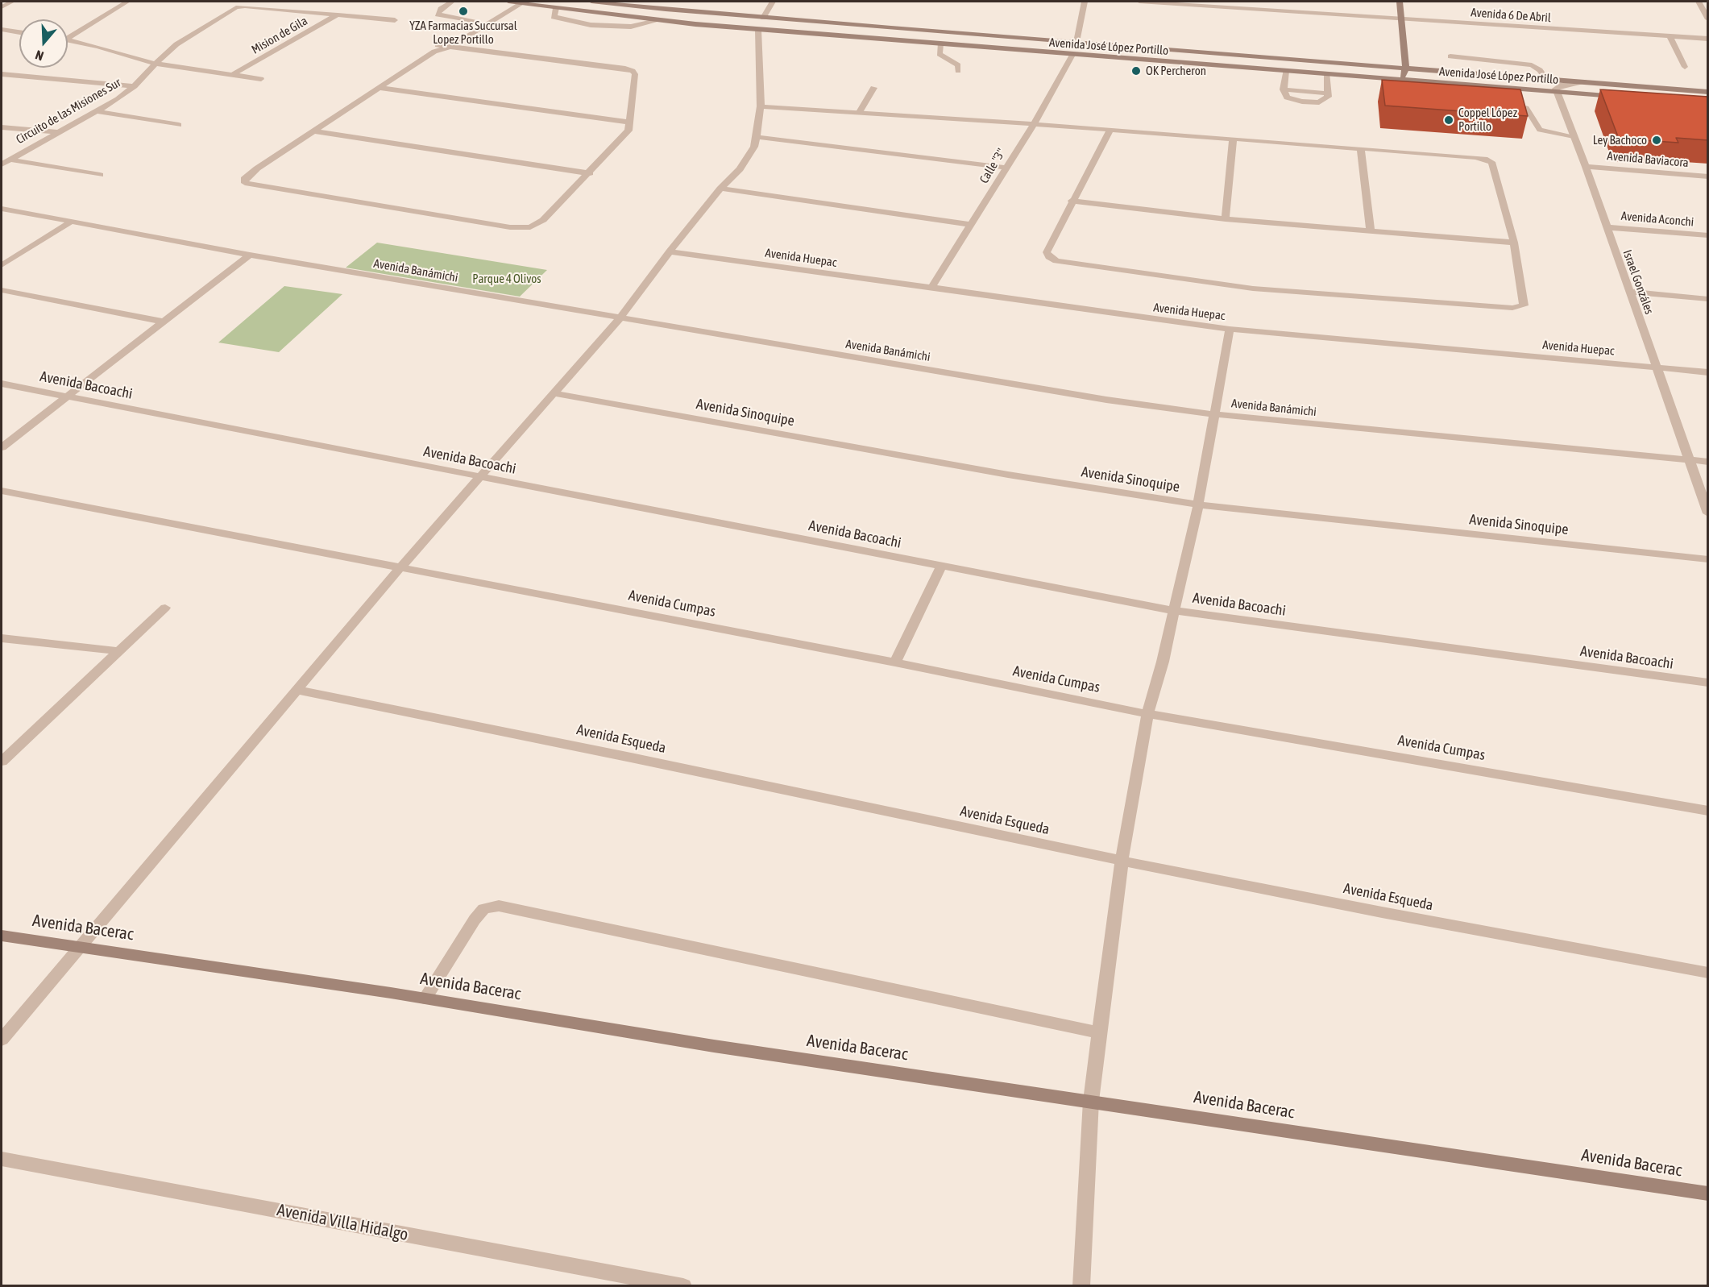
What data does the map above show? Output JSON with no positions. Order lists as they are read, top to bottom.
{
  "streets": {
    "main road": ["Avenida José López Portillo", "Avenida Bacerac"],
    "street": [
      "Avenida 6 De Abril",
      "Mision de Gila",
      "Circuito de las Misiones Sur",
      "Avenida Baviacora",
      "Calle \"3\"",
      "Avenida Aconchi",
      "Avenida Huepac",
      "Avenida Banámichi",
      "Israel Gonzáles",
      "Avenida Bacoachi",
      "Avenida Sinoquipe",
      "Avenida Cumpas",
      "Avenida Esqueda",
      "Avenida Villa Hidalgo"
    ]
  },
  "crossings": [
    ["Mision de Gila", "Circuito de las Misiones Sur"],
    ["Avenida José López Portillo", "Calle \"3\""],
    ["Avenida José López Portillo", "Israel Gonzáles"],
    ["Avenida Baviacora", "Israel Gonzáles"],
    ["Calle \"3\"", "Avenida Huepac"],
    ["Avenida Aconchi", "Israel Gonzáles"],
    ["Avenida Huepac", "Israel Gonzáles"],
    ["Avenida Banámichi", "Israel Gonzáles"]
  ],
  "parks": ["Parque 4 Olivos"],
  "places": [
    "YZA Farmacias Succursal Lopez Portillo",
    "OK Percheron",
    "Coppel López Portillo",
    "Ley Bachoco"
  ],
  "north": "bottom"
}
